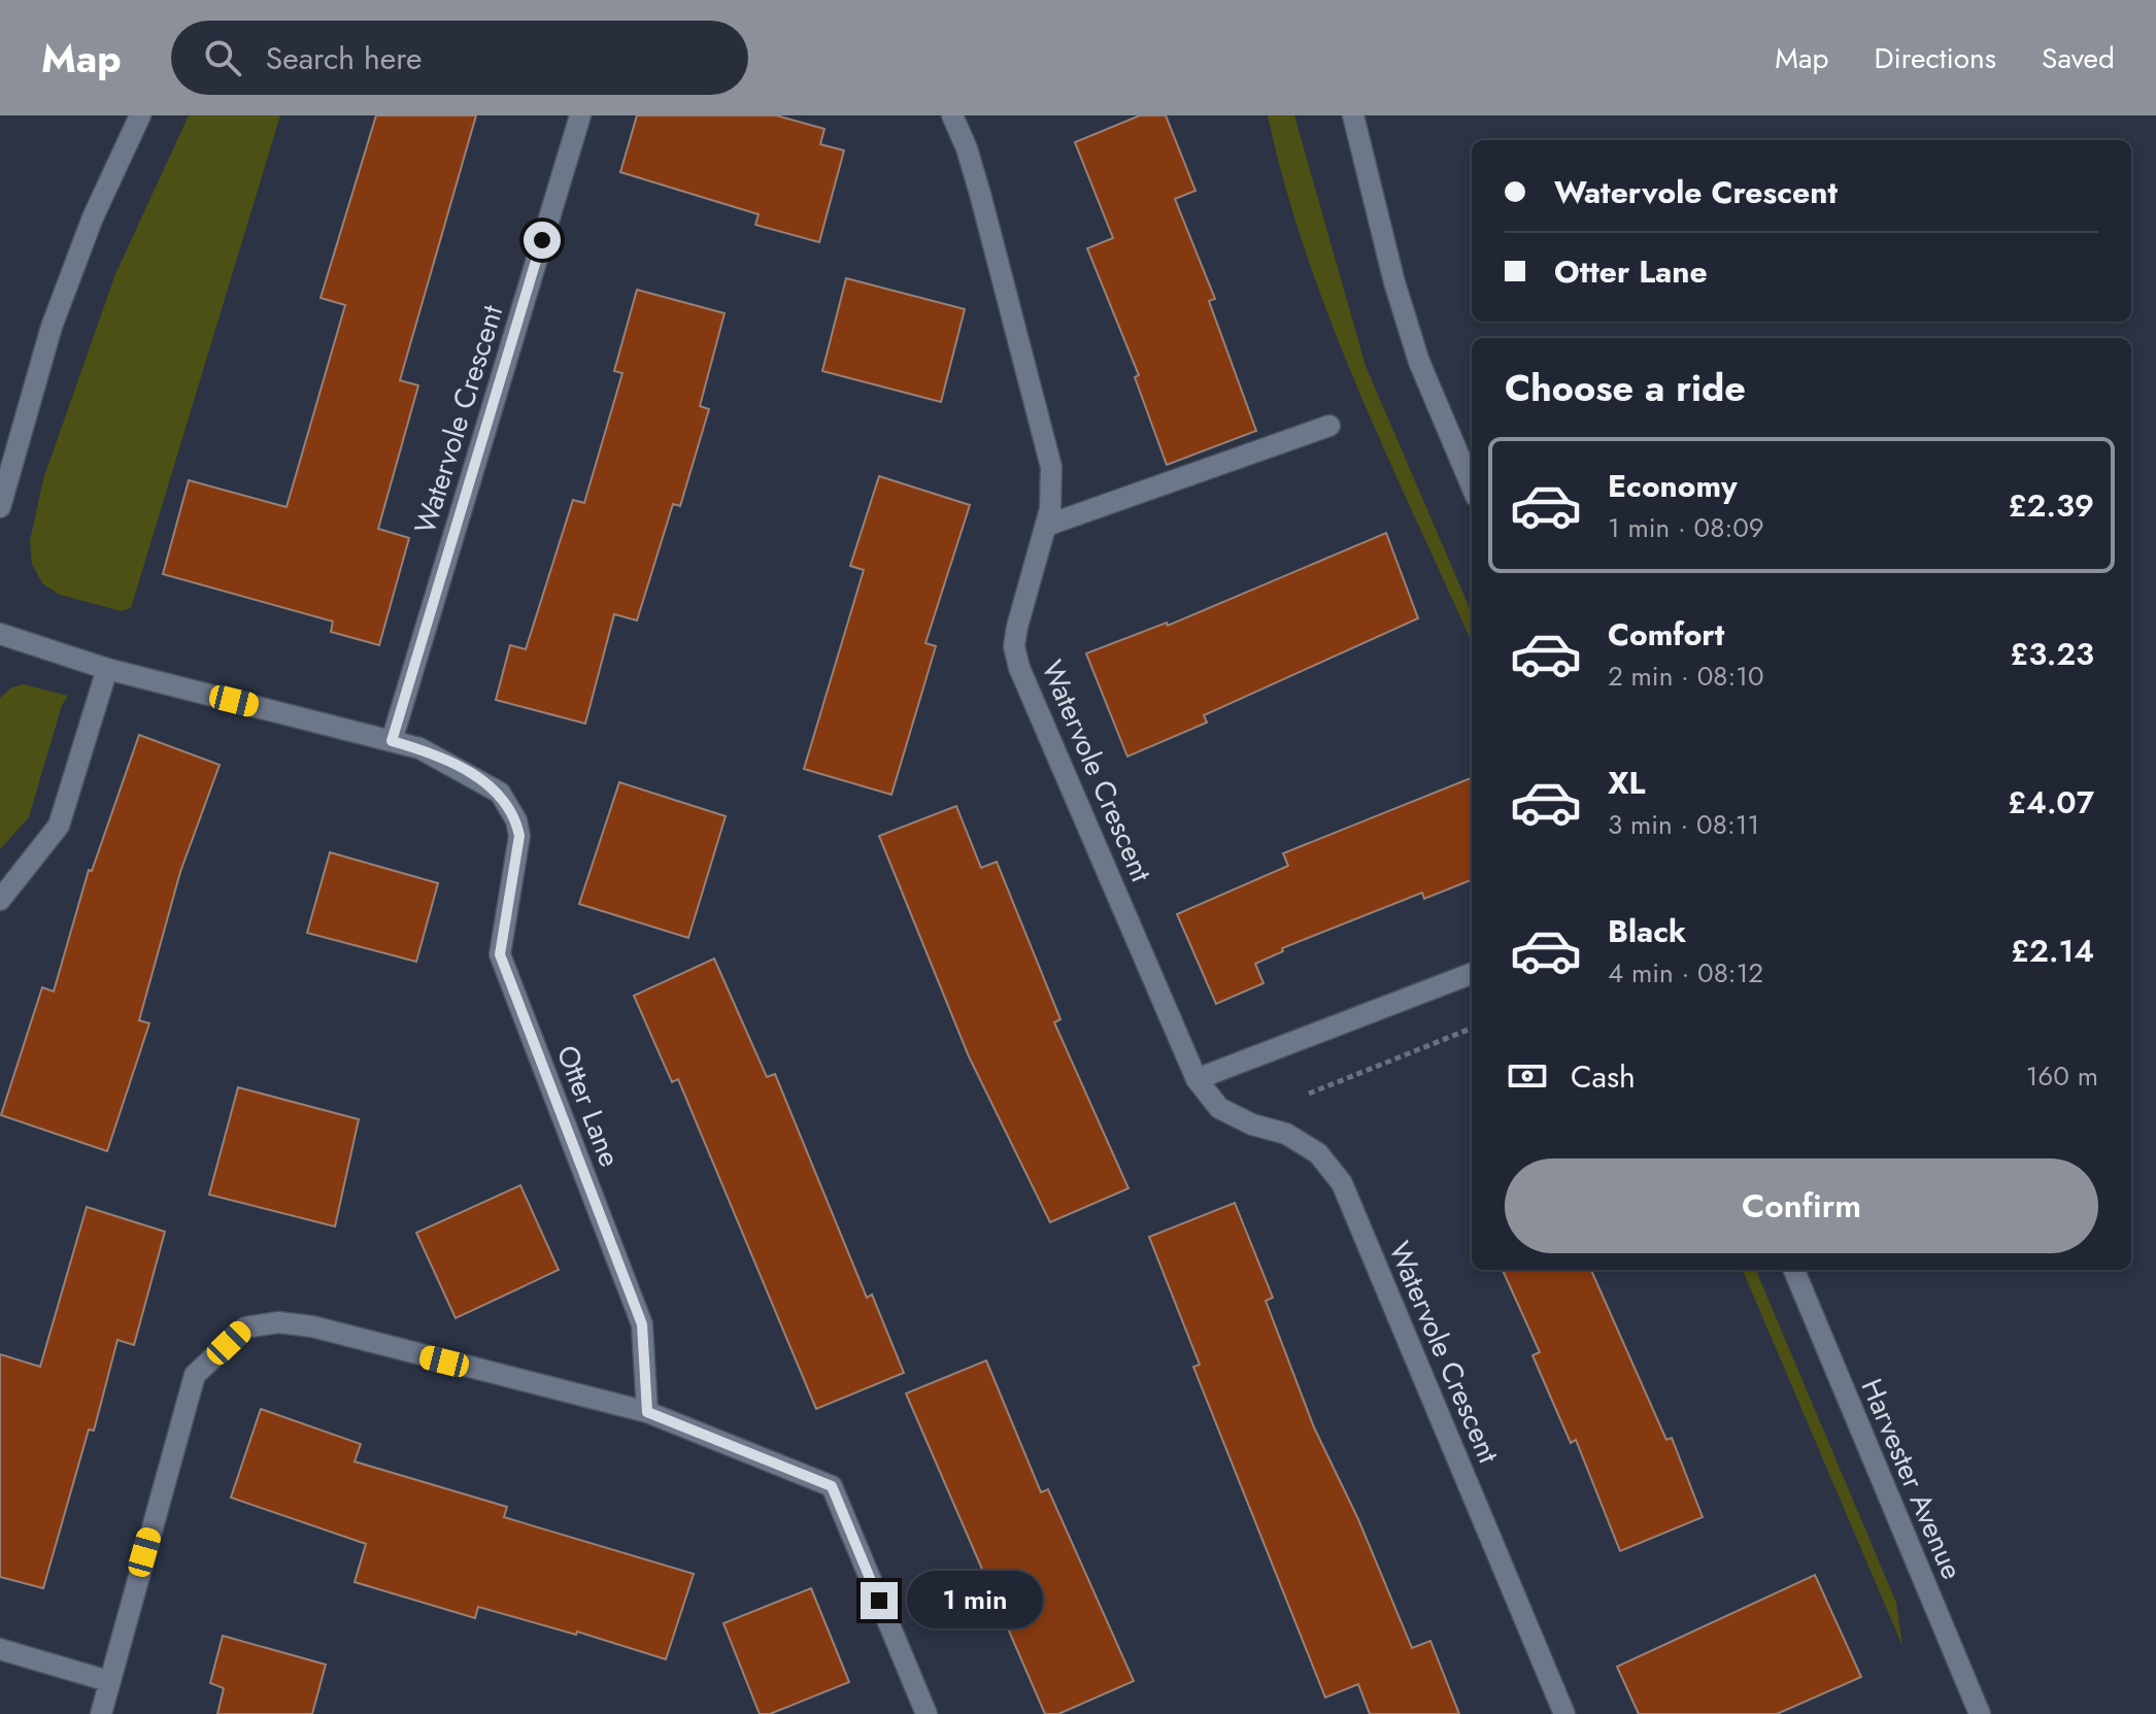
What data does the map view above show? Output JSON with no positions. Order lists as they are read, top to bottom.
{
  "streets": {
    "street": ["Watervole Crescent", "Otter Lane", "Harvester Avenue"]
  },
  "crossings": [
    ["Watervole Crescent", "Otter Lane"]
  ],
  "page": {
    "header": "Map",
    "search": "Search here",
    "nav": ["Map", "Directions", "Saved"],
    "banner": ["Watervole Crescent", "Otter Lane"],
    "heading": "Choose a ride",
    "list": [
      {
        "name": "Economy",
        "note": "1 min · 08:09",
        "value": "£2.39"
      },
      {
        "name": "Comfort",
        "note": "2 min · 08:10",
        "value": "£3.23"
      },
      {
        "name": "XL",
        "note": "3 min · 08:11",
        "value": "£4.07"
      },
      {
        "name": "Black",
        "note": "4 min · 08:12",
        "value": "£2.14"
      }
    ],
    "pay": ["Cash", "160 m"],
    "buttons": "Confirm",
    "bubble": "1 min"
  }
}
